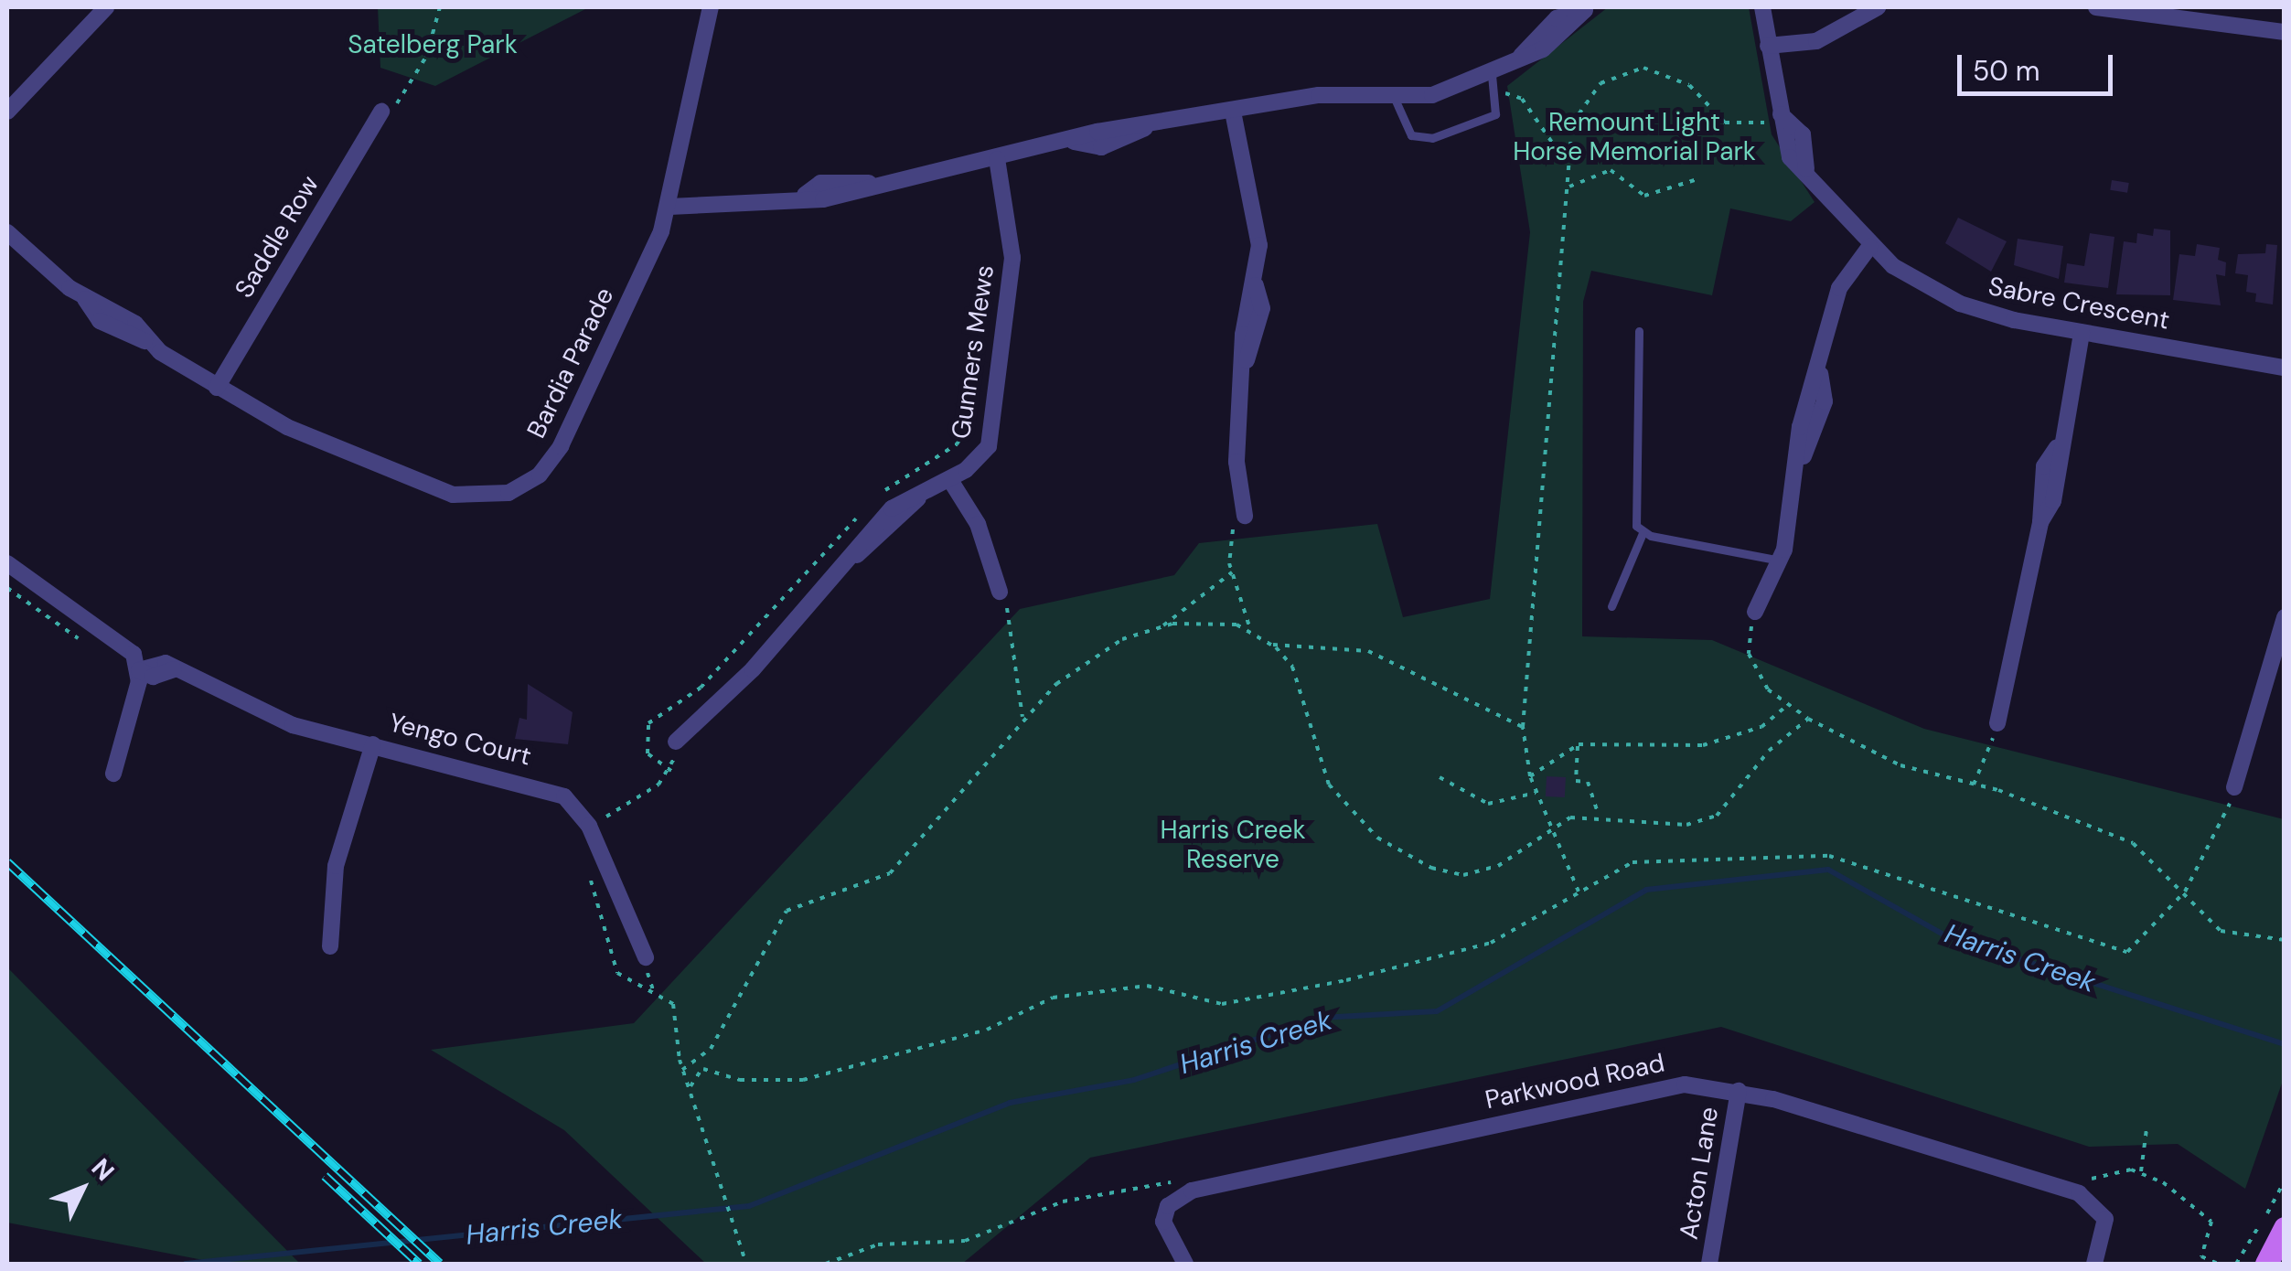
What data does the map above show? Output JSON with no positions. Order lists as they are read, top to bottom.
{
  "streets": {
    "street": [
      "Saddle Row",
      "Sabre Crescent",
      "Gunners Mews",
      "Bardia Parade",
      "Yengo Court",
      "Parkwood Road",
      "Acton Lane"
    ]
  },
  "crossings": [
    ["Saddle Row", "Bardia Parade"],
    ["Parkwood Road", "Acton Lane"]
  ],
  "water": ["Harris Creek"],
  "parks": ["Satelberg Park", "Remount Light Horse Memorial Park", "Harris Creek Reserve"],
  "scale_bar": "50 m",
  "north": "top right"
}
